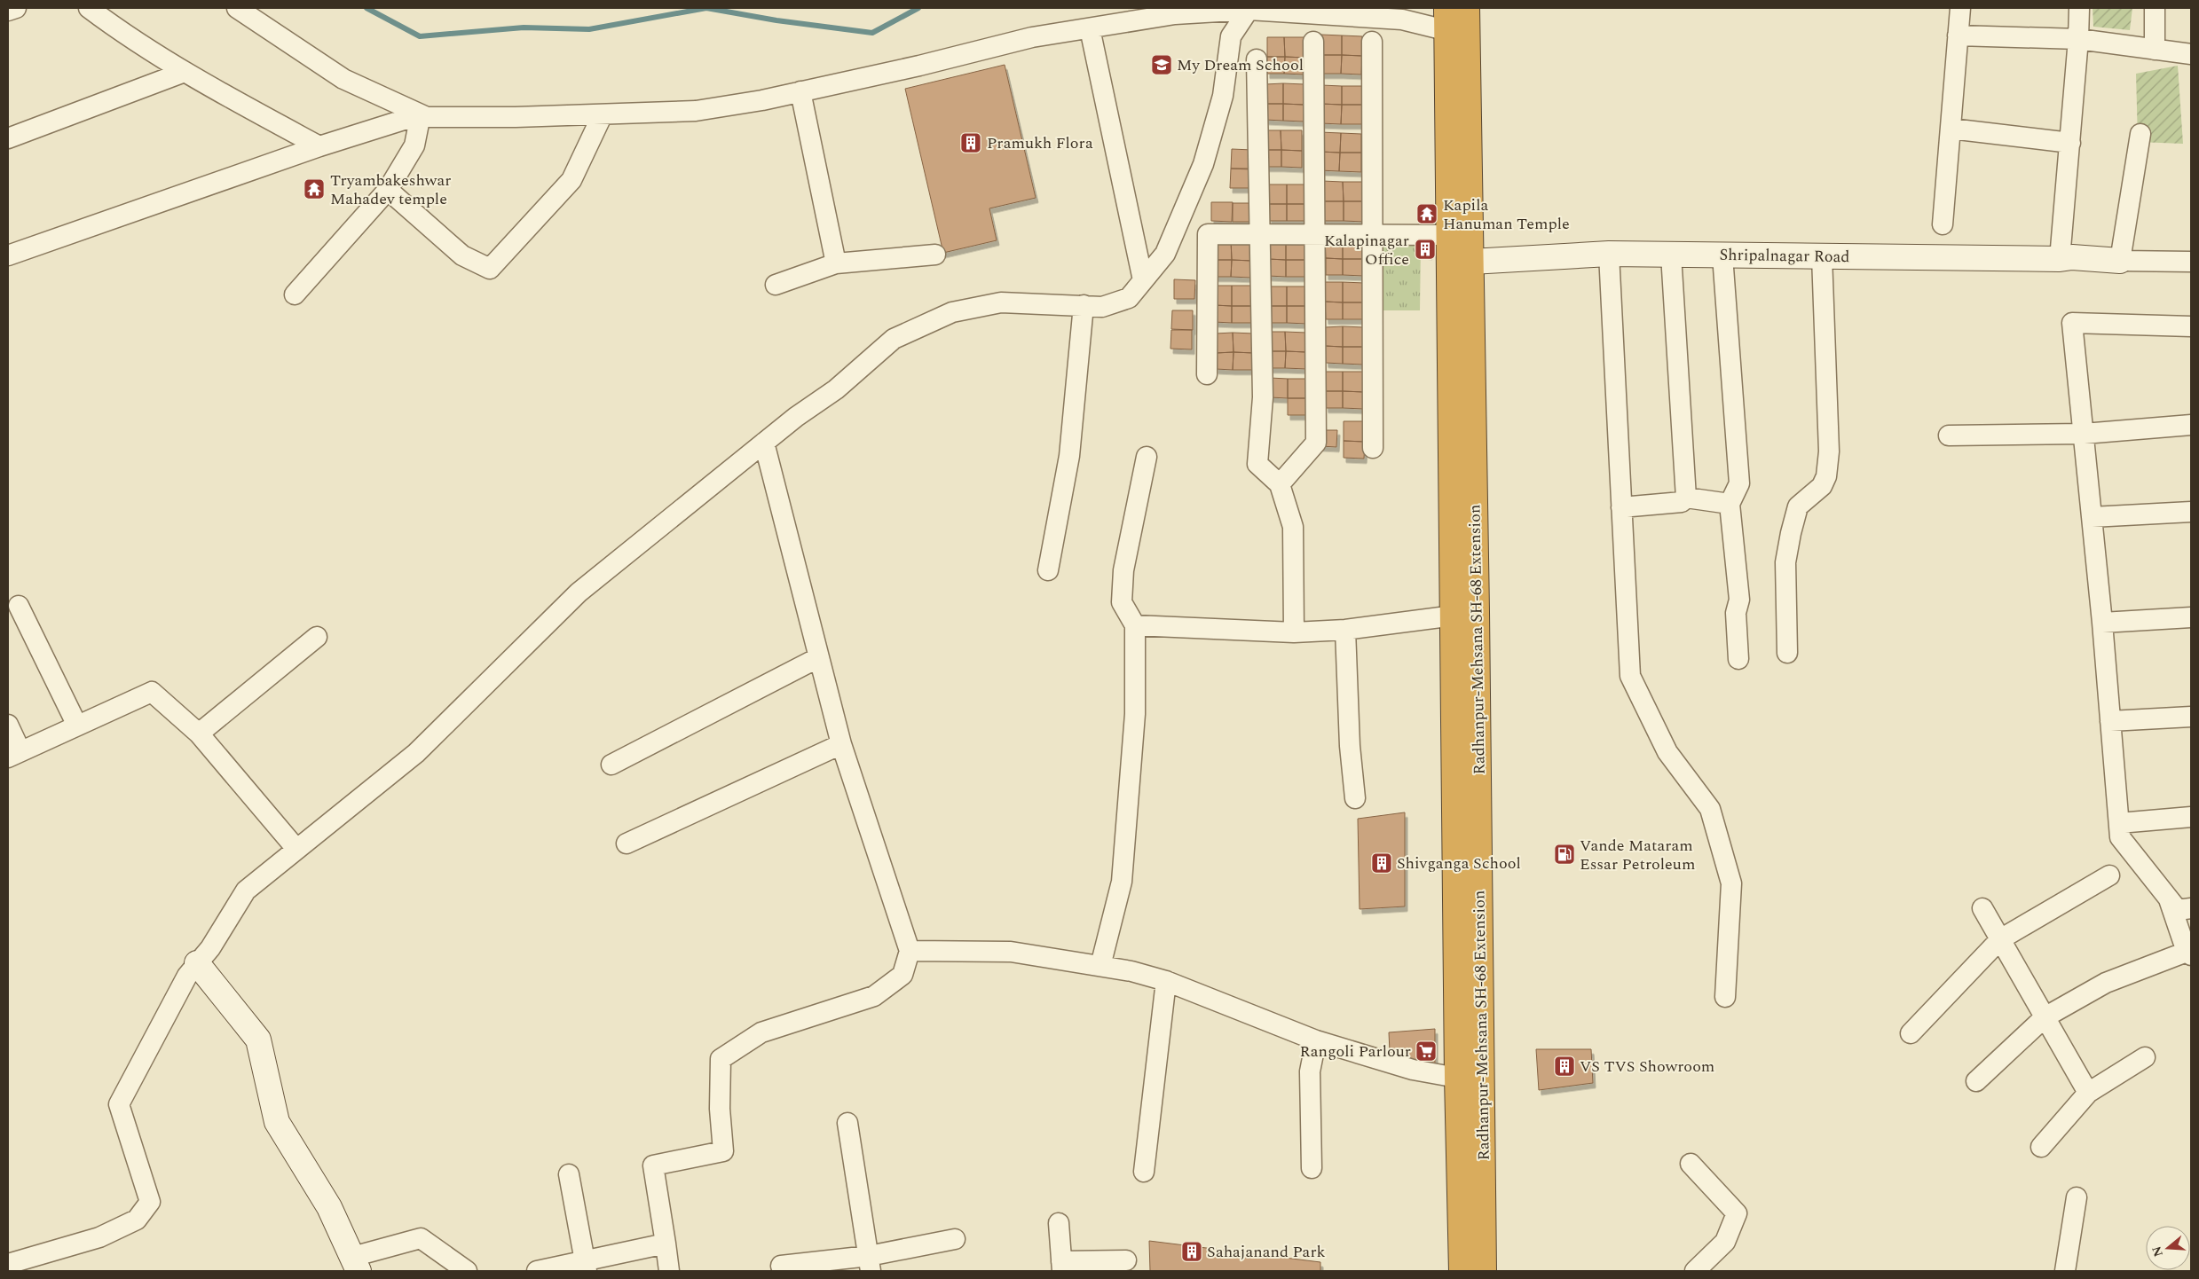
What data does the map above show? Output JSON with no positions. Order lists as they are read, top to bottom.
{
  "streets": {
    "highway": ["Radhanpur-Mehsana SH-68 Extension"],
    "street": ["Shripalnagar Road"]
  },
  "crossings": [
    ["Shripalnagar Road", "Radhanpur-Mehsana SH-68 Extension"]
  ],
  "places": {
    "school or university": ["My Dream School"],
    "building": [
      "Pramukh Flora",
      "Kalapinagar Office",
      "Shivganga School",
      "VS TVS Showroom",
      "Sahajanand Park"
    ],
    "temple": ["Tryambakeshwar Mahadev temple", "Kapila Hanuman Temple"],
    "fuel station": ["Vande Mataram Essar Petroleum"],
    "supermarket": ["Rangoli Parlour"]
  },
  "north": "left"
}
